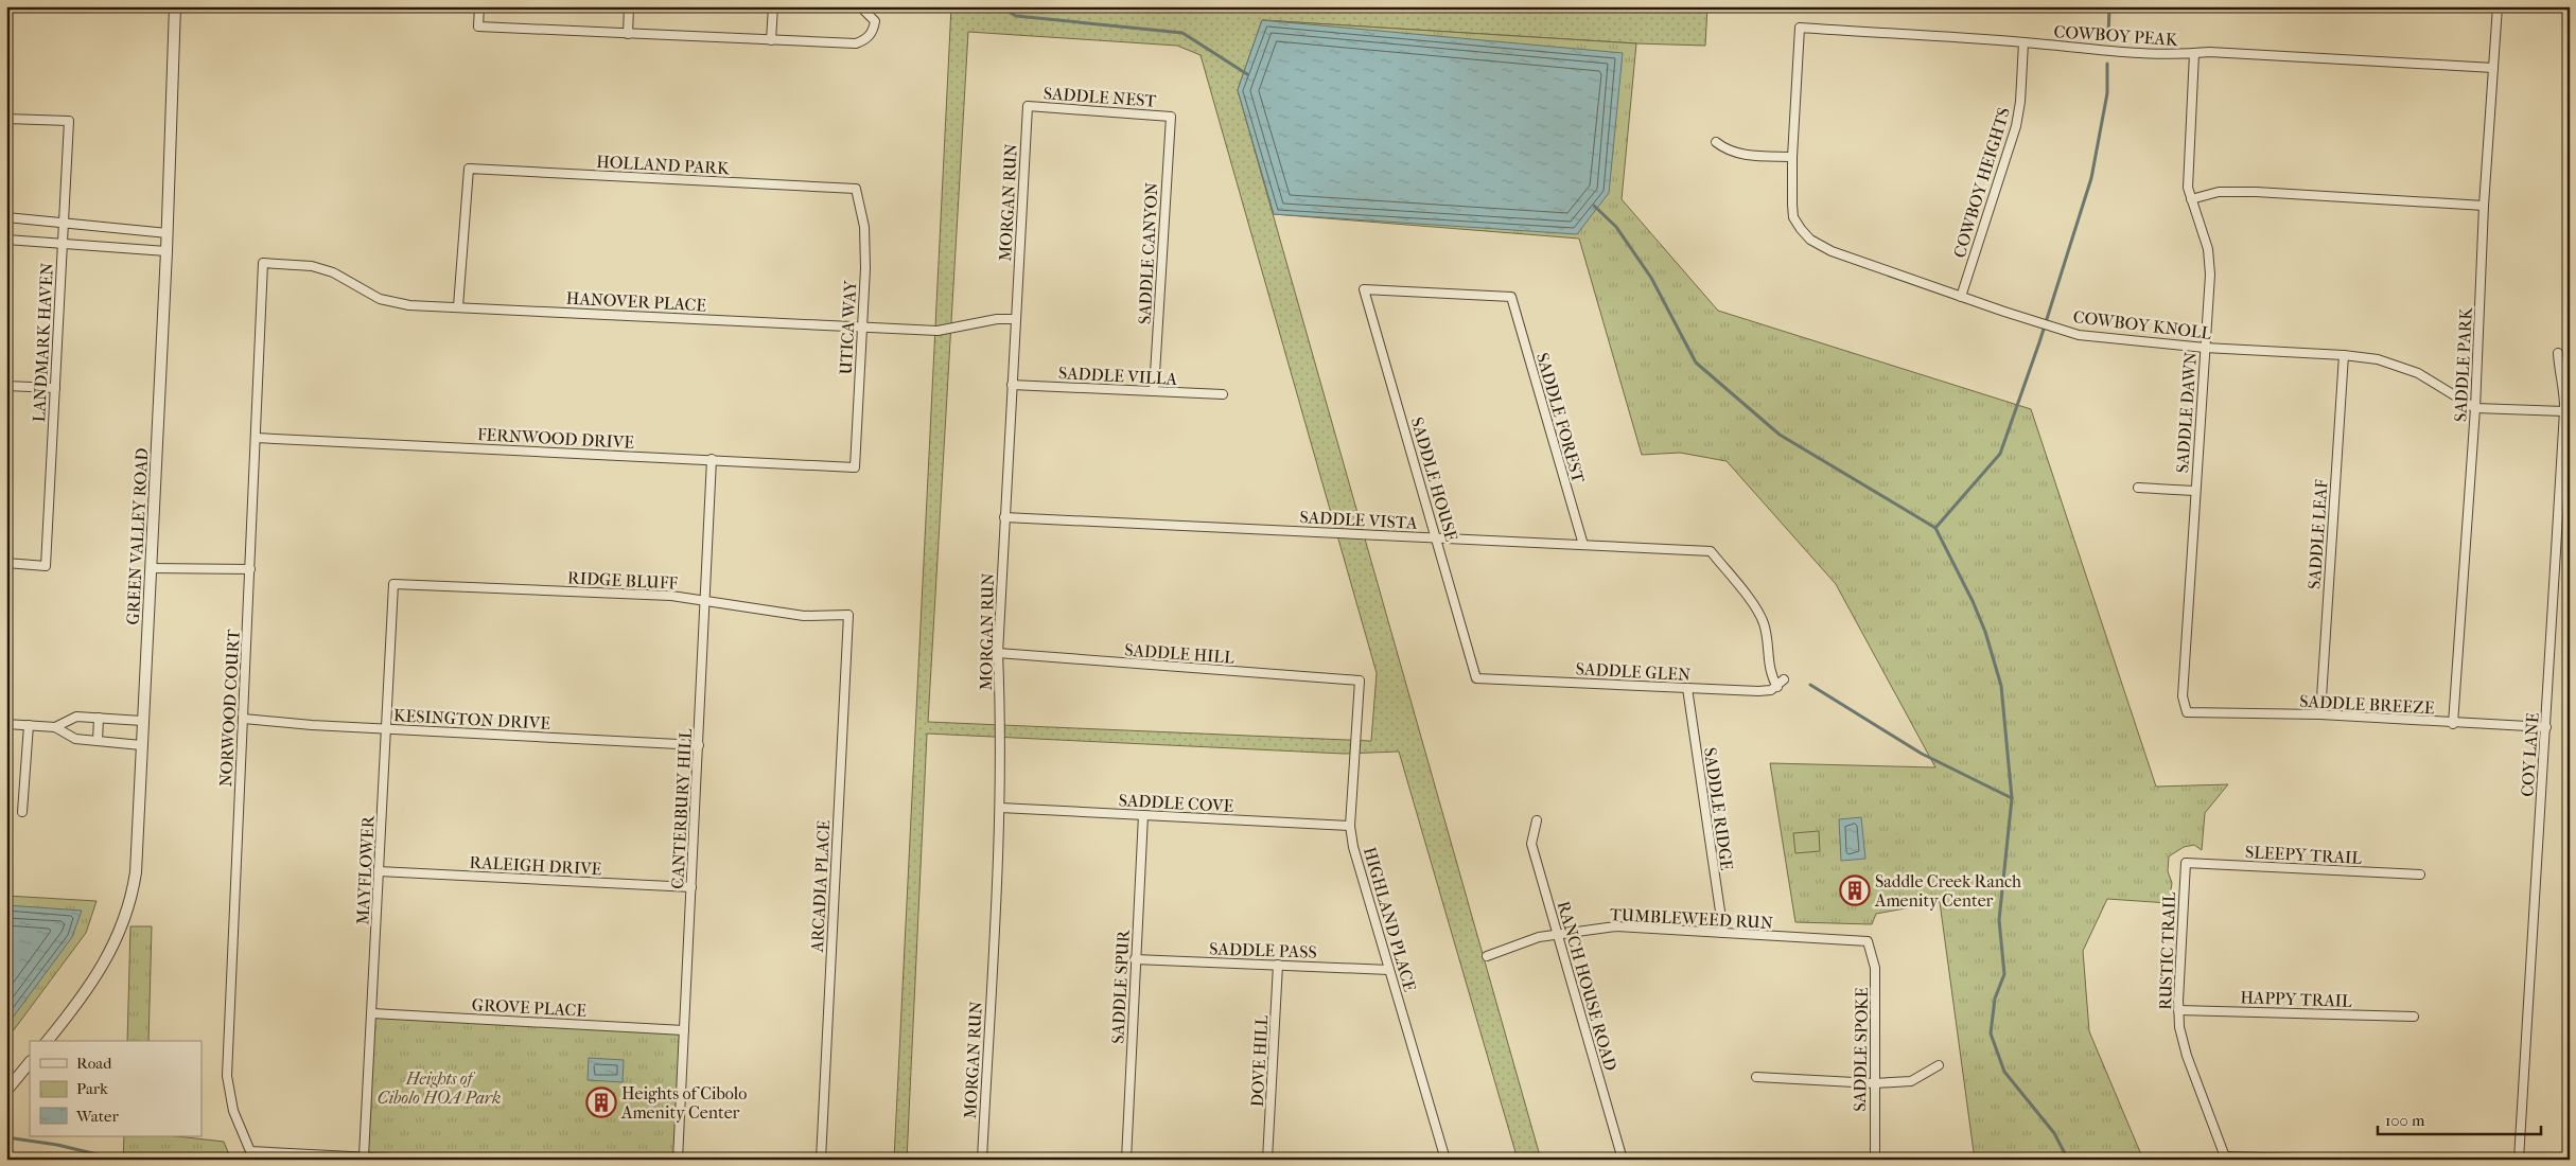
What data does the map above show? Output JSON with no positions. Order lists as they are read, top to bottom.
{
  "streets": {
    "street": [
      "COWBOY PEAK",
      "SADDLE NEST",
      "HOLLAND PARK",
      "COWBOY HEIGHTS",
      "MORGAN RUN",
      "SADDLE CANYON",
      "HANOVER PLACE",
      "COWBOY KNOLL",
      "UTICA WAY",
      "LANDMARK HAVEN",
      "SADDLE PARK",
      "SADDLE VILLA",
      "SADDLE DAWN",
      "SADDLE FOREST",
      "FERNWOOD DRIVE",
      "SADDLE HOUSE",
      "SADDLE VISTA",
      "SADDLE LEAF",
      "GREEN VALLEY ROAD",
      "RIDGE BLUFF",
      "SADDLE HILL",
      "SADDLE GLEN",
      "SADDLE BREEZE",
      "NORWOOD COURT",
      "KESINGTON DRIVE",
      "COY LANE",
      "SADDLE COVE",
      "CANTERBURY HILL",
      "SADDLE RIDGE",
      "SLEEPY TRAIL",
      "RALEIGH DRIVE",
      "MAYFLOWER",
      "ARCADIA PLACE",
      "TUMBLEWEED RUN",
      "HIGHLAND PLACE",
      "SADDLE PASS",
      "RUSTIC TRAIL",
      "RANCH HOUSE ROAD",
      "SADDLE SPUR",
      "HAPPY TRAIL",
      "GROVE PLACE",
      "SADDLE SPOKE",
      "DOVE HILL"
    ]
  },
  "crossings": [
    ["COWBOY PEAK", "COWBOY HEIGHTS"],
    ["COWBOY PEAK", "COWBOY KNOLL"],
    ["COWBOY PEAK", "SADDLE PARK"],
    ["COWBOY PEAK", "SADDLE DAWN"],
    ["SADDLE NEST", "MORGAN RUN"],
    ["SADDLE NEST", "SADDLE CANYON"],
    ["HOLLAND PARK", "HANOVER PLACE"],
    ["HOLLAND PARK", "UTICA WAY"],
    ["COWBOY HEIGHTS", "COWBOY KNOLL"],
    ["MORGAN RUN", "HANOVER PLACE"],
    ["MORGAN RUN", "SADDLE VILLA"],
    ["MORGAN RUN", "SADDLE VISTA"],
    ["MORGAN RUN", "SADDLE HILL"],
    ["MORGAN RUN", "SADDLE COVE"],
    ["SADDLE CANYON", "SADDLE VILLA"],
    ["HANOVER PLACE", "UTICA WAY"],
    ["HANOVER PLACE", "NORWOOD COURT"],
    ["COWBOY KNOLL", "SADDLE PARK"],
    ["COWBOY KNOLL", "SADDLE DAWN"],
    ["COWBOY KNOLL", "SADDLE LEAF"],
    ["COWBOY KNOLL", "COY LANE"],
    ["UTICA WAY", "FERNWOOD DRIVE"],
    ["SADDLE PARK", "SADDLE BREEZE"],
    ["SADDLE DAWN", "SADDLE BREEZE"],
    ["SADDLE FOREST", "SADDLE HOUSE"],
    ["SADDLE FOREST", "SADDLE VISTA"],
    ["FERNWOOD DRIVE", "NORWOOD COURT"],
    ["FERNWOOD DRIVE", "CANTERBURY HILL"],
    ["SADDLE HOUSE", "SADDLE VISTA"],
    ["SADDLE HOUSE", "SADDLE GLEN"],
    ["SADDLE VISTA", "SADDLE GLEN"],
    ["SADDLE LEAF", "SADDLE BREEZE"],
    ["RIDGE BLUFF", "CANTERBURY HILL"],
    ["RIDGE BLUFF", "MAYFLOWER"],
    ["RIDGE BLUFF", "ARCADIA PLACE"],
    ["SADDLE HILL", "HIGHLAND PLACE"],
    ["SADDLE GLEN", "SADDLE RIDGE"],
    ["SADDLE BREEZE", "COY LANE"],
    ["NORWOOD COURT", "KESINGTON DRIVE"],
    ["NORWOOD COURT", "MAYFLOWER"],
    ["KESINGTON DRIVE", "CANTERBURY HILL"],
    ["KESINGTON DRIVE", "MAYFLOWER"],
    ["SADDLE COVE", "HIGHLAND PLACE"],
    ["SADDLE COVE", "SADDLE SPUR"],
    ["CANTERBURY HILL", "RALEIGH DRIVE"],
    ["CANTERBURY HILL", "GROVE PLACE"],
    ["SADDLE RIDGE", "TUMBLEWEED RUN"],
    ["SLEEPY TRAIL", "RUSTIC TRAIL"],
    ["RALEIGH DRIVE", "MAYFLOWER"],
    ["MAYFLOWER", "GROVE PLACE"],
    ["TUMBLEWEED RUN", "RANCH HOUSE ROAD"],
    ["TUMBLEWEED RUN", "SADDLE SPOKE"],
    ["HIGHLAND PLACE", "SADDLE PASS"],
    ["SADDLE PASS", "SADDLE SPUR"],
    ["SADDLE PASS", "DOVE HILL"],
    ["RUSTIC TRAIL", "HAPPY TRAIL"]
  ],
  "parks": ["Heights of Cibolo HOA Park"],
  "places": {
    "building": ["Saddle Creek Ranch Amenity Center", "Heights of Cibolo Amenity Center"]
  },
  "legend": ["Road", "Park", "Water"],
  "scale_bar": "100 m"
}
